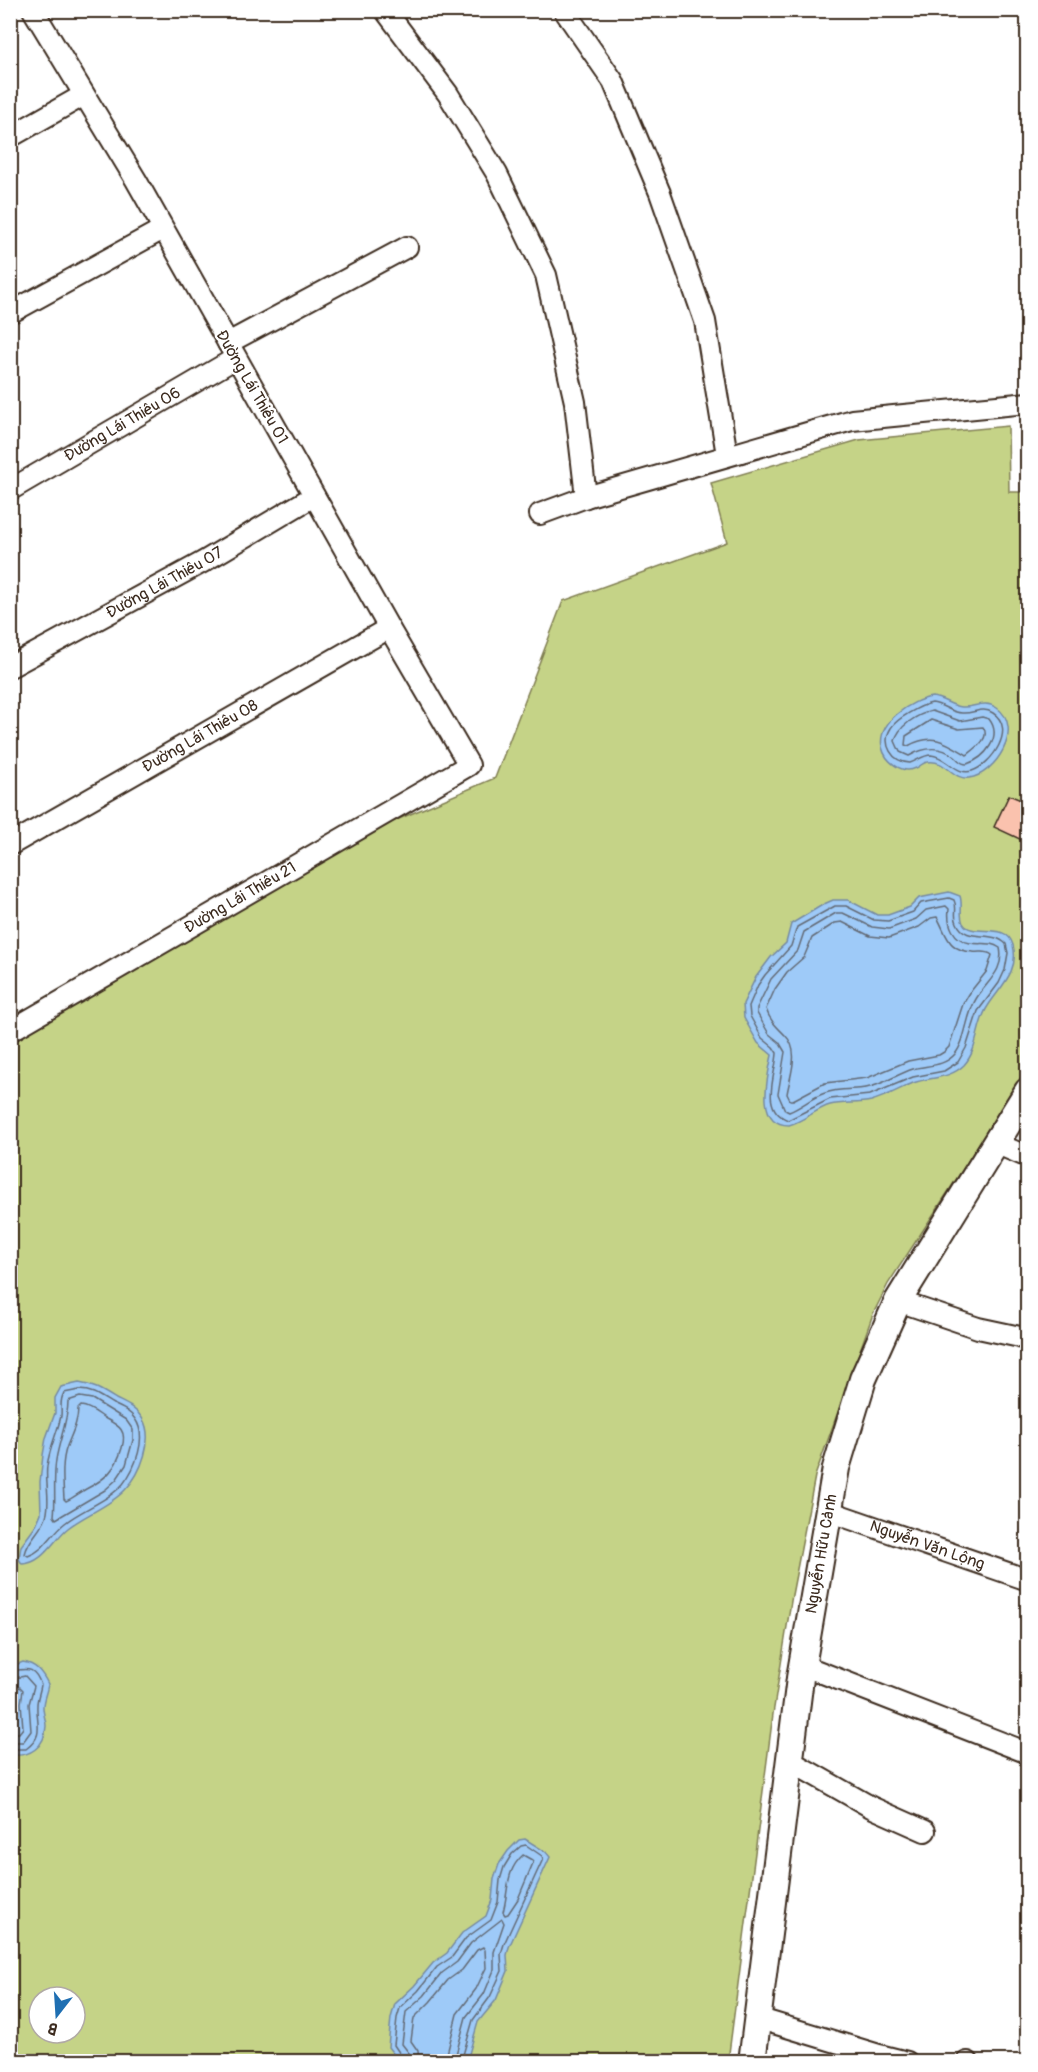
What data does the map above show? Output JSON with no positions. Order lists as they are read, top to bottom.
{
  "streets": {
    "street": [
      "Đường Lái Thiêu 01",
      "Đường Lái Thiêu 06",
      "Đường Lái Thiêu 07",
      "Đường Lái Thiêu 08",
      "Đường Lái Thiêu 21",
      "Nguyễn Văn Lộng",
      "Nguyễn Hữu Cảnh"
    ]
  },
  "crossings": [
    ["Đường Lái Thiêu 01", "Đường Lái Thiêu 06"],
    ["Đường Lái Thiêu 01", "Đường Lái Thiêu 07"],
    ["Đường Lái Thiêu 01", "Đường Lái Thiêu 08"],
    ["Đường Lái Thiêu 01", "Đường Lái Thiêu 21"],
    ["Nguyễn Văn Lộng", "Nguyễn Hữu Cảnh"]
  ],
  "north": "bottom"
}
